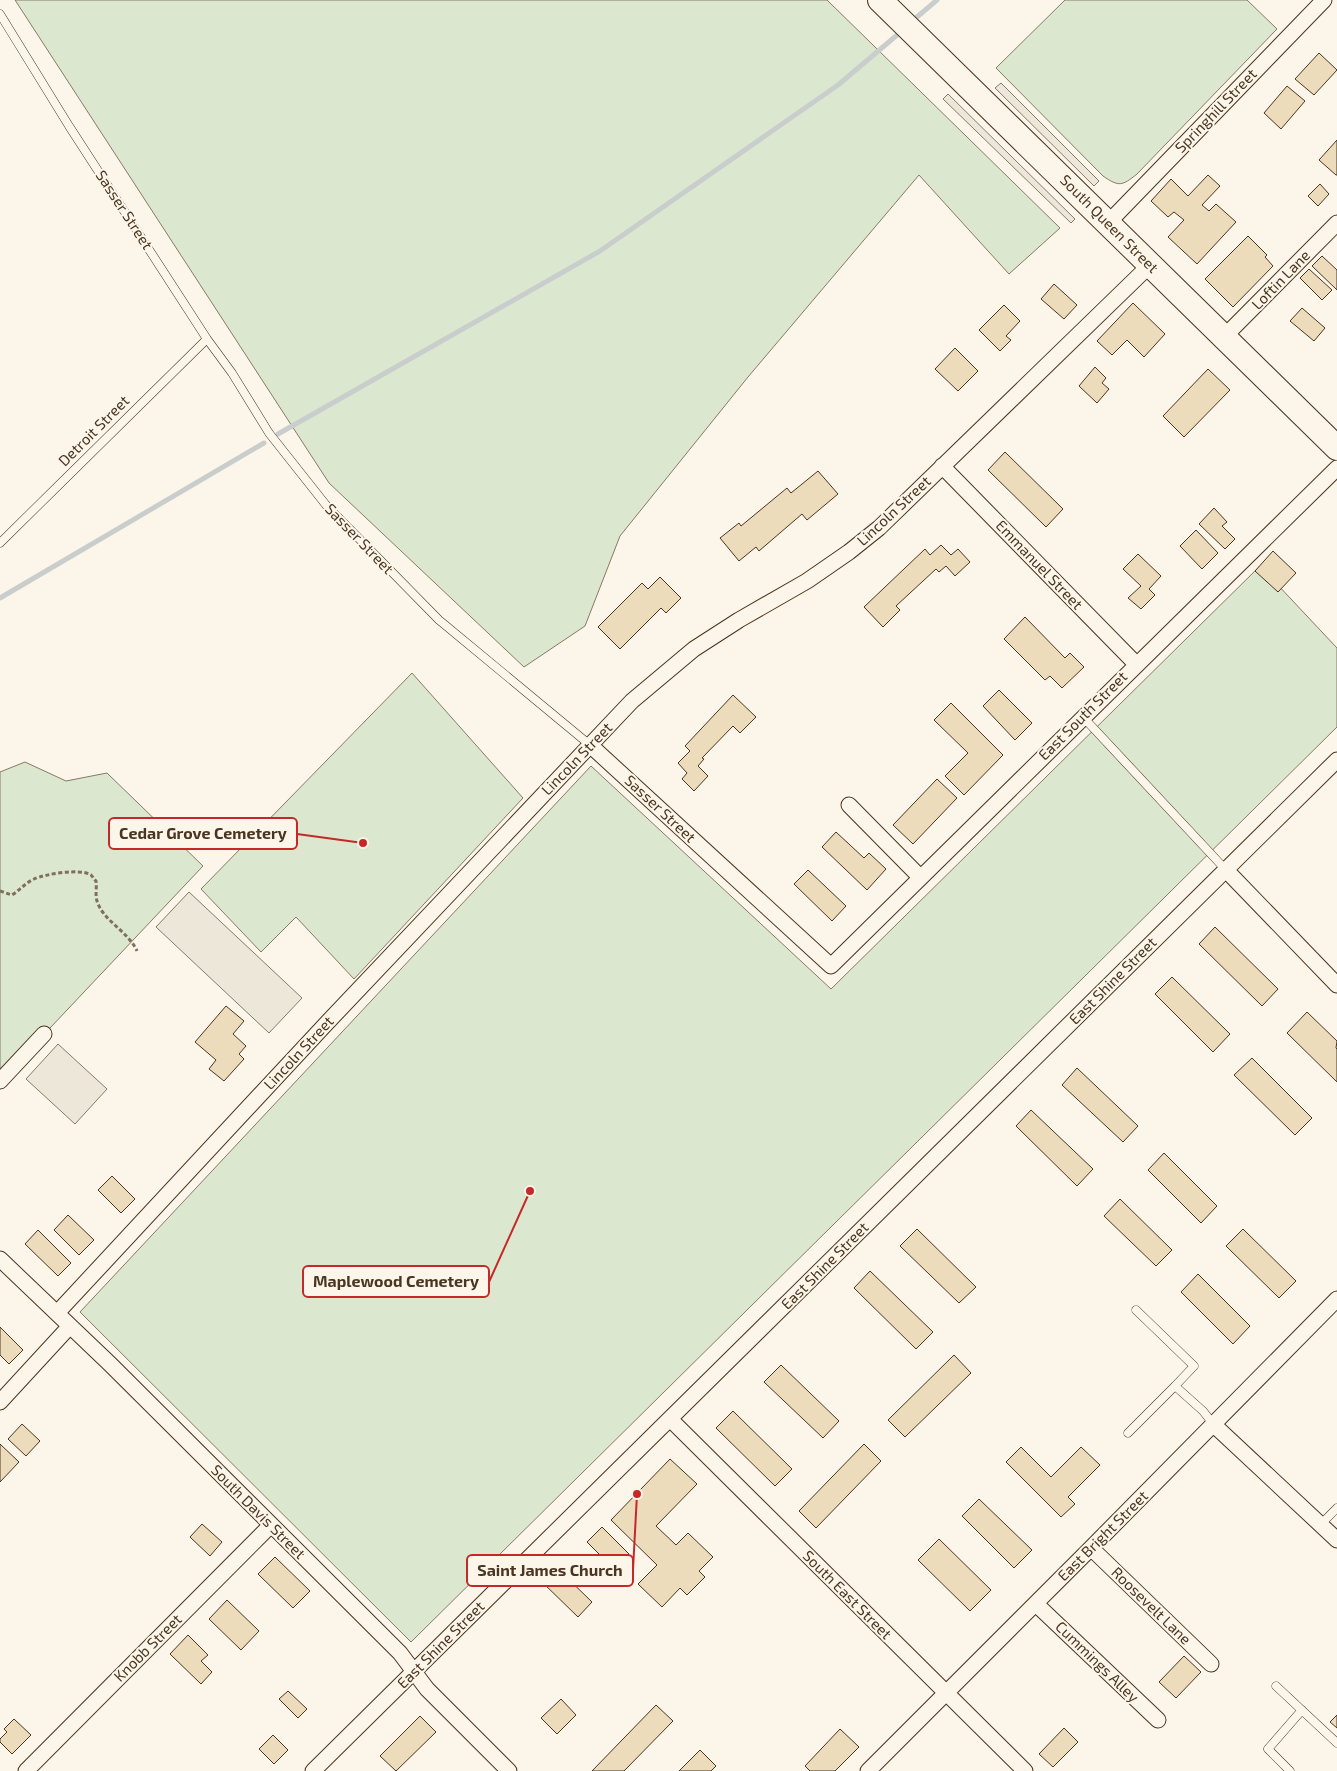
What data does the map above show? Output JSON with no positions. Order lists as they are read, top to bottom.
{
  "streets": {
    "main road": ["South Queen Street"],
    "street": [
      "Springhill Street",
      "Sasser Street",
      "Loftin Lane",
      "Lincoln Street",
      "Emmanuel Street",
      "East South Street",
      "East Shine Street",
      "South Davis Street",
      "East Bright Street",
      "South East Street",
      "Roosevelt Lane",
      "Knobb Street",
      "Cummings Alley"
    ],
    "lane": ["Detroit Street"]
  },
  "crossings": [
    ["Springhill Street", "South Queen Street"],
    ["Sasser Street", "Detroit Street"],
    ["Sasser Street", "Lincoln Street"],
    ["Sasser Street", "East South Street"],
    ["South Queen Street", "Loftin Lane"],
    ["South Queen Street", "Lincoln Street"],
    ["Lincoln Street", "Emmanuel Street"],
    ["Lincoln Street", "South Davis Street"],
    ["Emmanuel Street", "East South Street"],
    ["East Shine Street", "South Davis Street"],
    ["East Shine Street", "South East Street"],
    ["South Davis Street", "Knobb Street"],
    ["East Bright Street", "South East Street"],
    ["East Bright Street", "Roosevelt Lane"],
    ["East Bright Street", "Cummings Alley"]
  ],
  "places": ["Cedar Grove Cemetery", "Maplewood Cemetery", "Saint James Church"]
}
